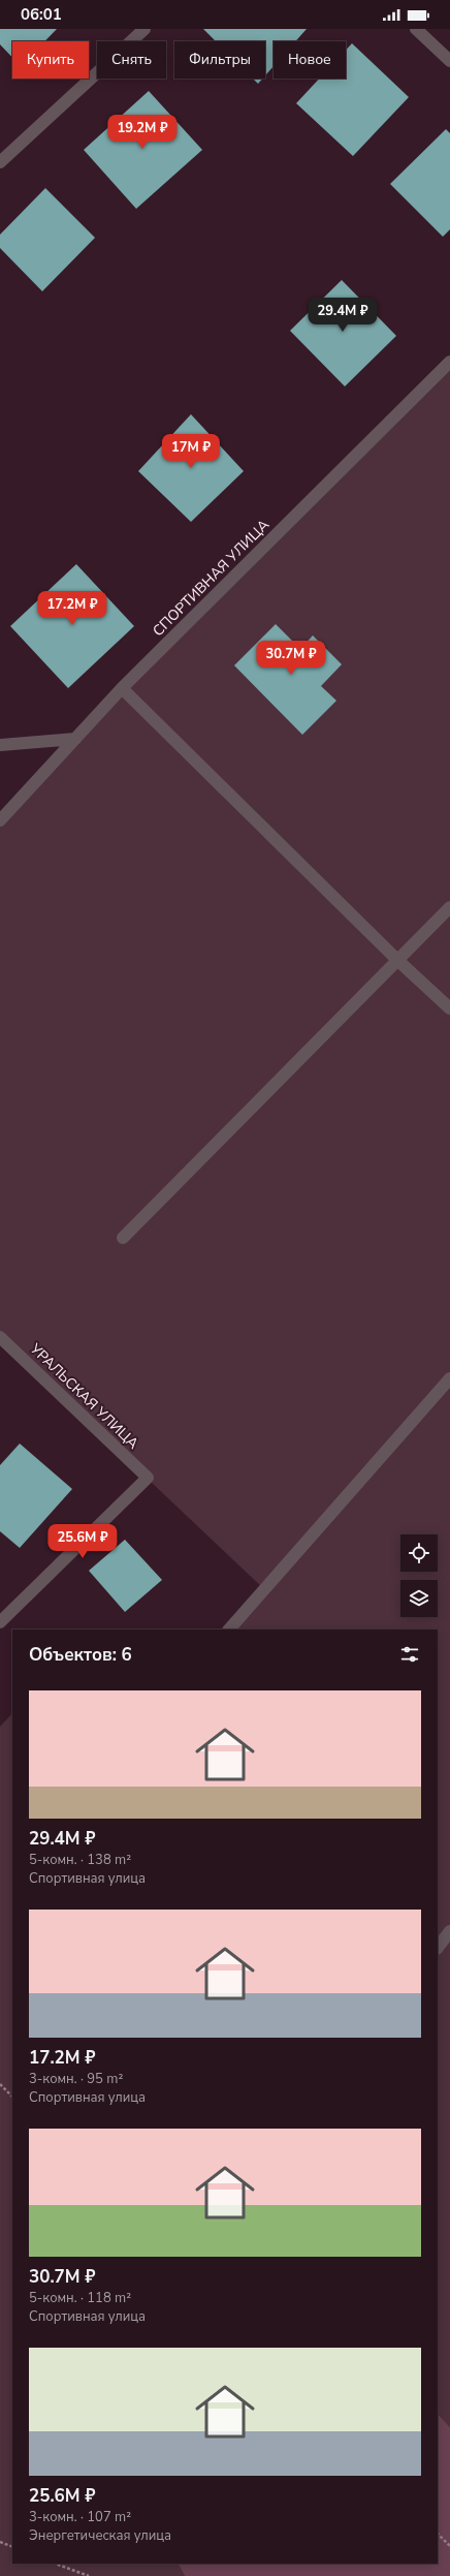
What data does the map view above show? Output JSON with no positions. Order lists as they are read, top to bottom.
{
  "streets": {
    "street": ["СПОРТИВНАЯ УЛИЦА", "УРАЛЬСКАЯ УЛИЦА"]
  },
  "page": {
    "status": "06:01",
    "chip": [
      "Купить",
      "Снять",
      "Фильтры",
      "Новое"
    ],
    "price": [
      "19.2M ₽",
      "29.4M ₽",
      "17M ₽",
      "17.2M ₽",
      "30.7M ₽",
      "25.6M ₽"
    ],
    "heading": "Объектов: 6",
    "list": [
      {
        "name": "29.4M ₽",
        "note": "5-комн. · 138 m² · Спортивная улица"
      },
      {
        "name": "17.2M ₽",
        "note": "3-комн. · 95 m² · Спортивная улица"
      },
      {
        "name": "30.7M ₽",
        "note": "5-комн. · 118 m² · Спортивная улица"
      },
      {
        "name": "25.6M ₽",
        "note": "3-комн. · 107 m² · Энергетическая улица"
      }
    ]
  }
}
